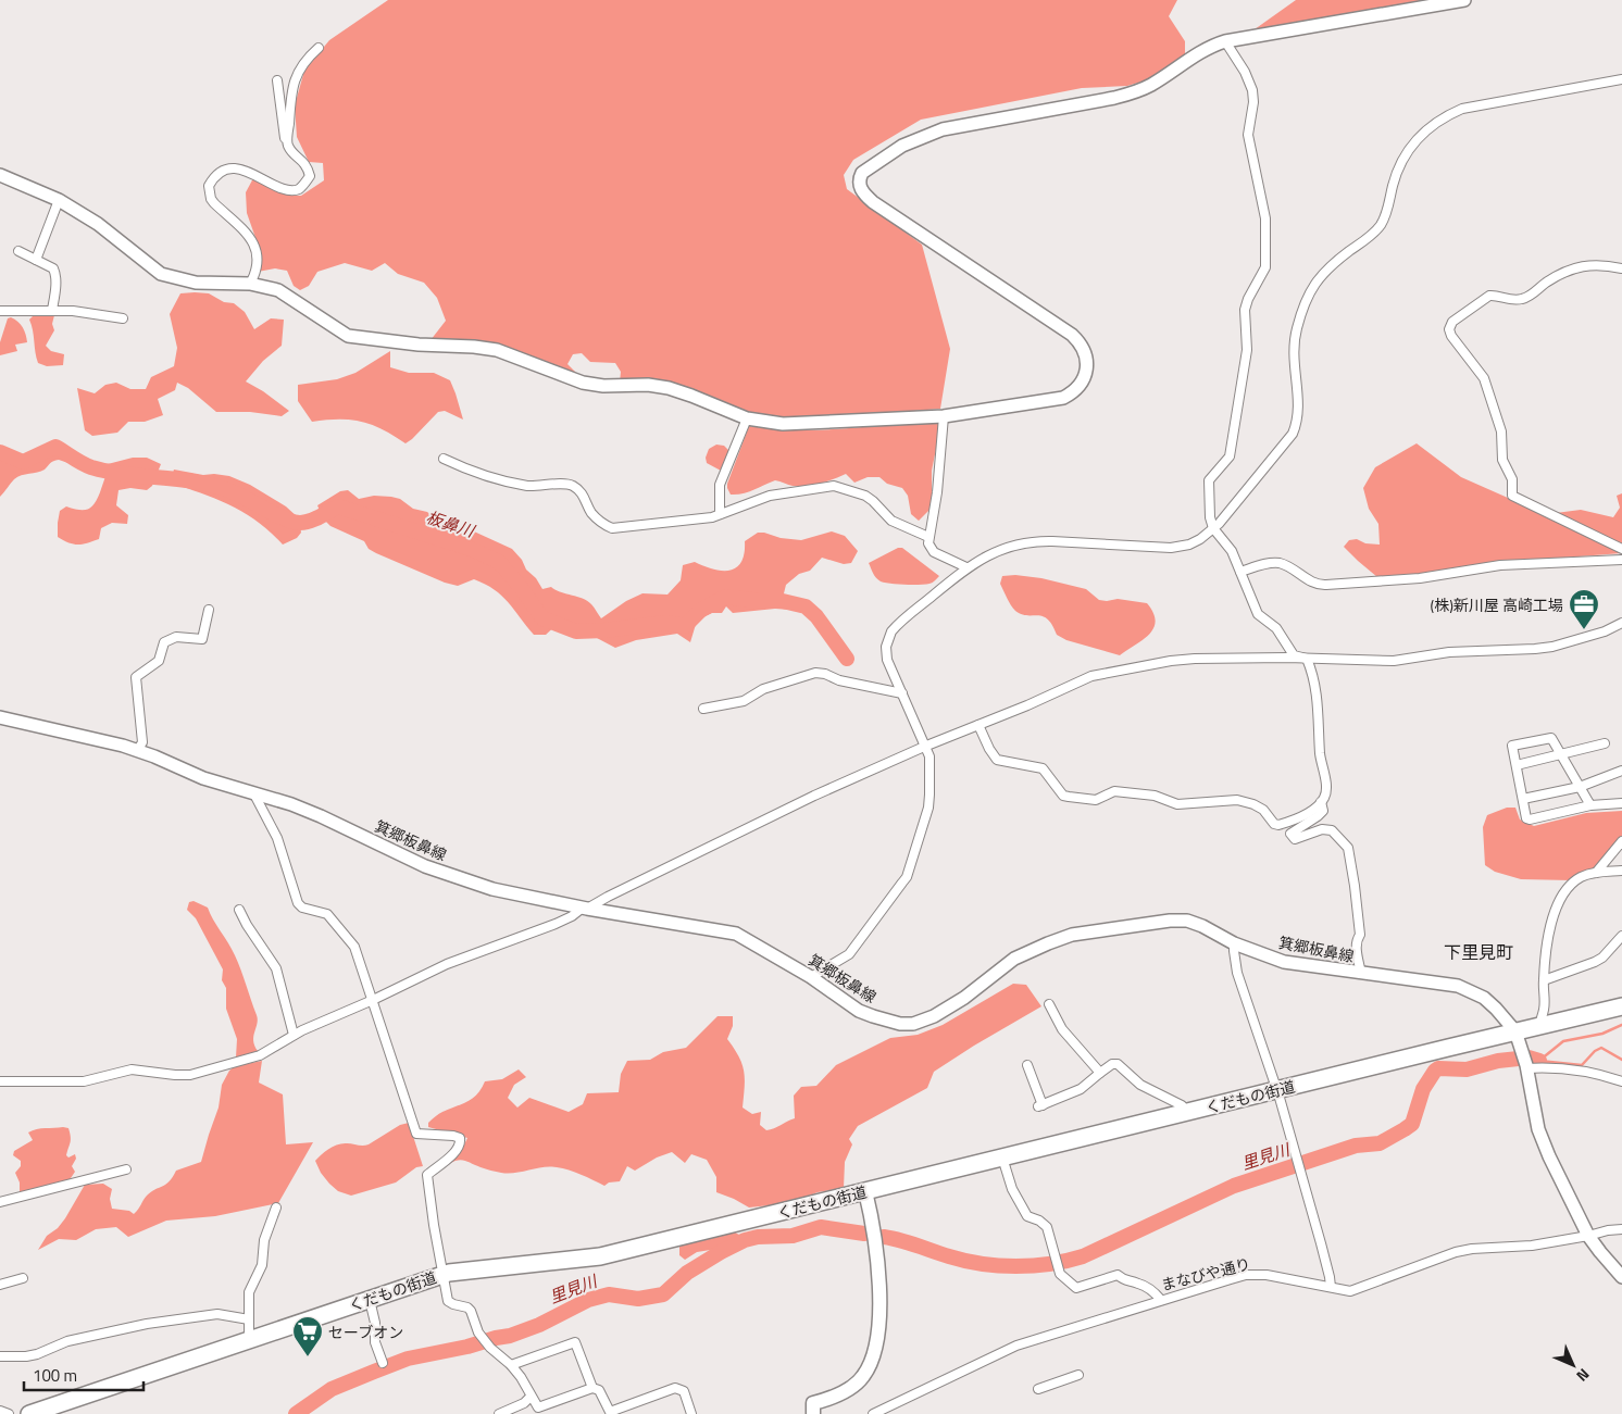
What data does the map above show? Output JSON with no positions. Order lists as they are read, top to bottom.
{
  "streets": {
    "highway": ["くだもの街道"],
    "street": ["箕郷板鼻線", "まなびや通り"]
  },
  "crossings": [
    ["箕郷板鼻線", "くだもの街道"],
    ["箕郷板鼻線", "まなびや通り"]
  ],
  "districts": ["下里見町"],
  "water": ["板鼻川", "里見川"],
  "places": {
    "office": ["(株)新川屋 高崎工場"],
    "supermarket": ["セーブオン"]
  },
  "scale_bar": "100 m",
  "north": "bottom right"
}
